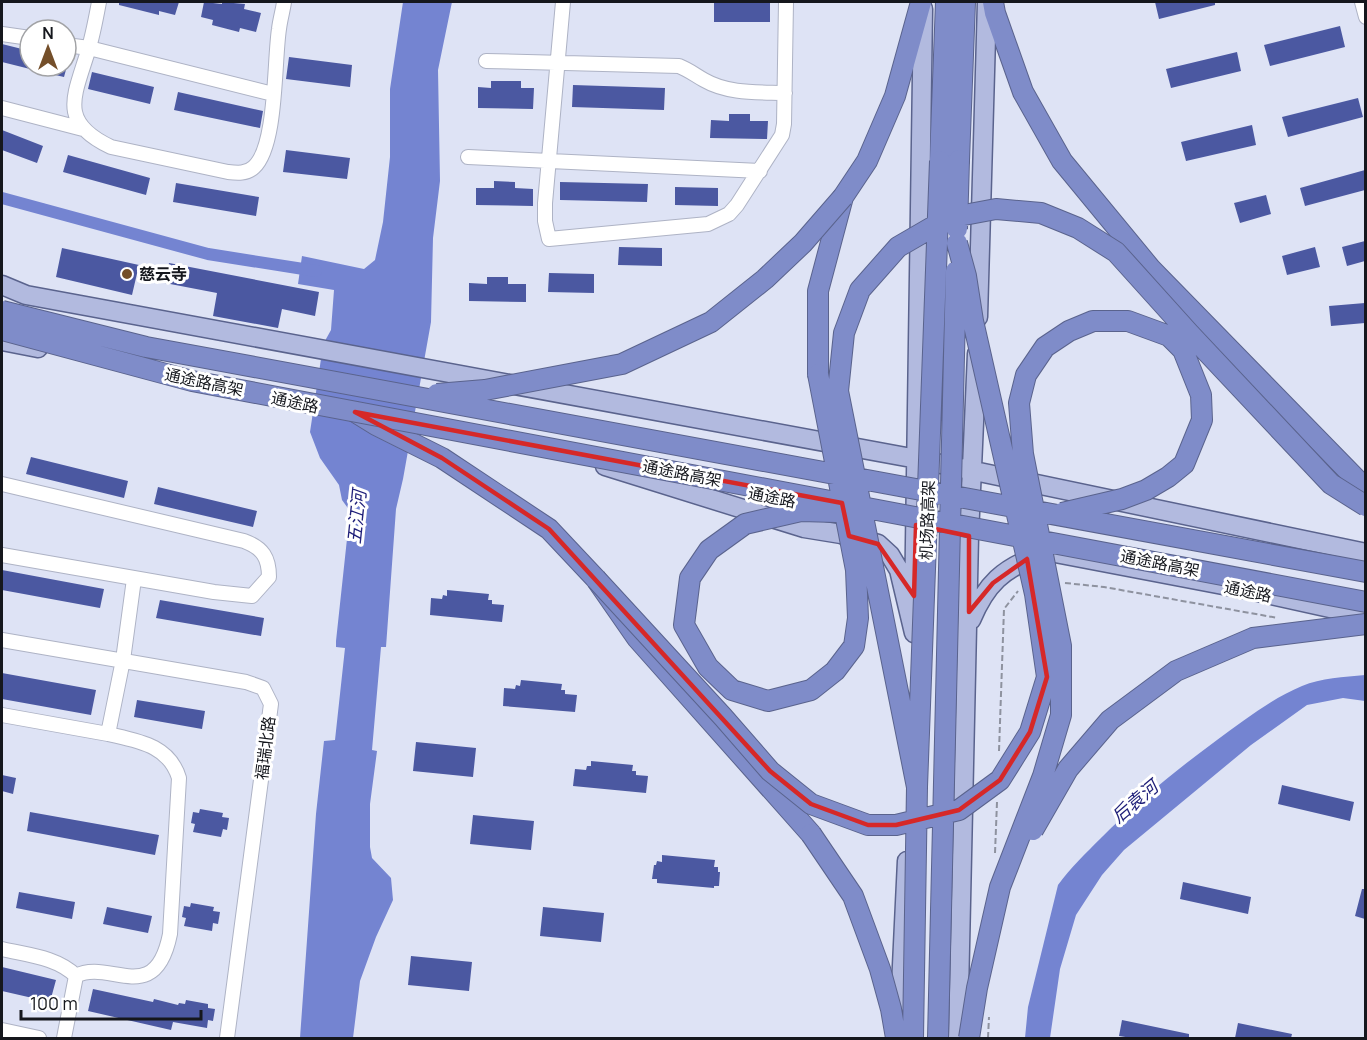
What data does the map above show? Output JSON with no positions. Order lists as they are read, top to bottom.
{
  "streets": {
    "highway": ["通途路高架", "机场路高架"],
    "main road": ["通途路"],
    "street": ["福瑞北路"]
  },
  "crossings": [
    ["通途路高架", "通途路"]
  ],
  "water": ["五江河", "后袁河"],
  "places": ["慈云寺"],
  "scale_bar": "100 m",
  "north": "top"
}
